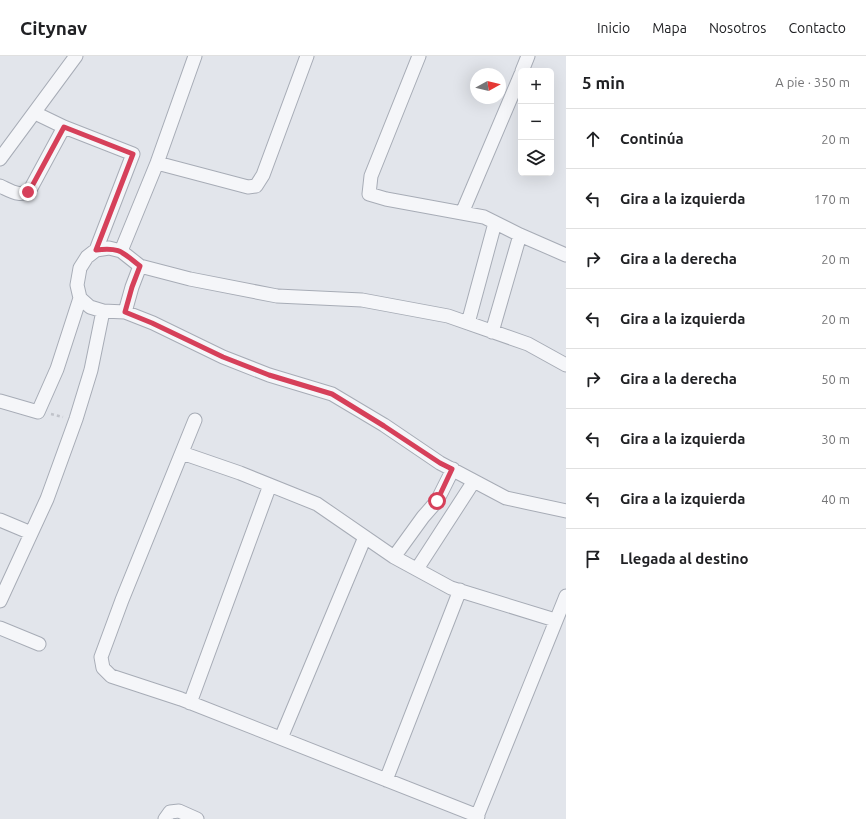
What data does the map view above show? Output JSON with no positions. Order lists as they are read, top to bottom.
{
  "north": "right",
  "page": {
    "header": "Citynav",
    "nav": [
      "Inicio",
      "Mapa",
      "Nosotros",
      "Contacto"
    ],
    "heading": ["5 min", "A pie · 350 m"],
    "map_buttons": ["+", "−"],
    "list": [
      ["Continúa", "20 m"],
      ["Gira a la izquierda", "170 m"],
      ["Gira a la derecha", "20 m"],
      ["Gira a la izquierda", "20 m"],
      ["Gira a la derecha", "50 m"],
      ["Gira a la izquierda", "30 m"],
      ["Gira a la izquierda", "40 m"],
      "Llegada al destino"
    ]
  }
}
